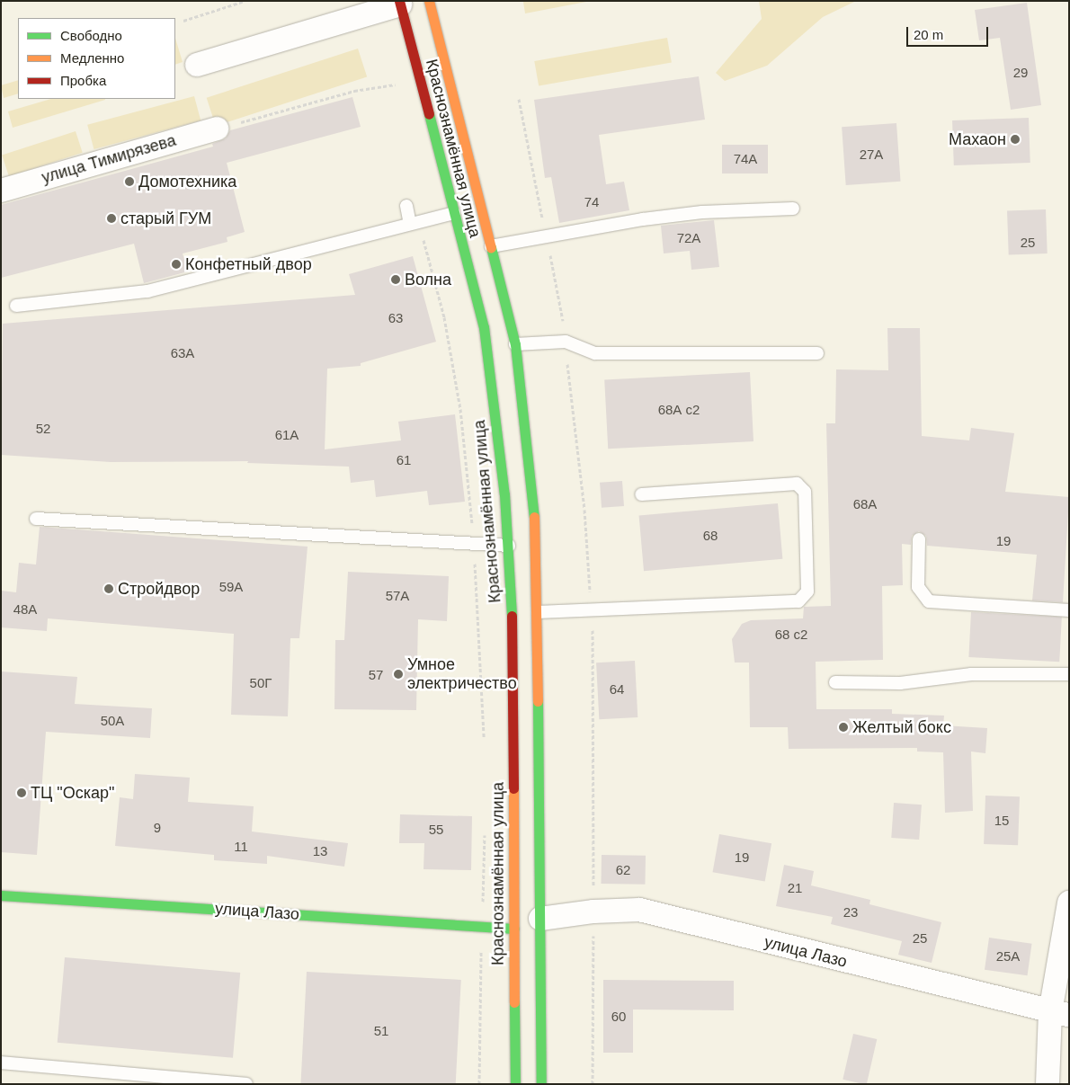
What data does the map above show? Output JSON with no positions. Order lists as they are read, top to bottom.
{
  "streets": {
    "main road": ["Краснознамённая улица", "улица Лазо"],
    "street": ["улица Тимирязева"]
  },
  "crossings": [
    ["Краснознамённая улица", "улица Лазо"]
  ],
  "places": [
    "Махаон",
    "Домотехника",
    "старый ГУМ",
    "Конфетный двор",
    "Волна",
    "Стройдвор",
    "Умное электричество",
    "Желтый бокс",
    "ТЦ \"Оскар\""
  ],
  "house_numbers": [
    "29",
    "27А",
    "74А",
    "74",
    "72А",
    "25",
    "63",
    "63А",
    "68А с2",
    "52",
    "61А",
    "61",
    "68А",
    "68",
    "19",
    "59А",
    "57А",
    "48А",
    "68 с2",
    "57",
    "50Г",
    "64",
    "50А",
    "15",
    "9",
    "55",
    "11",
    "13",
    "19",
    "62",
    "21",
    "23",
    "25",
    "25А",
    "60",
    "51"
  ],
  "legend": ["Свободно", "Медленно", "Пробка"],
  "scale_bar": "20 m"
}
